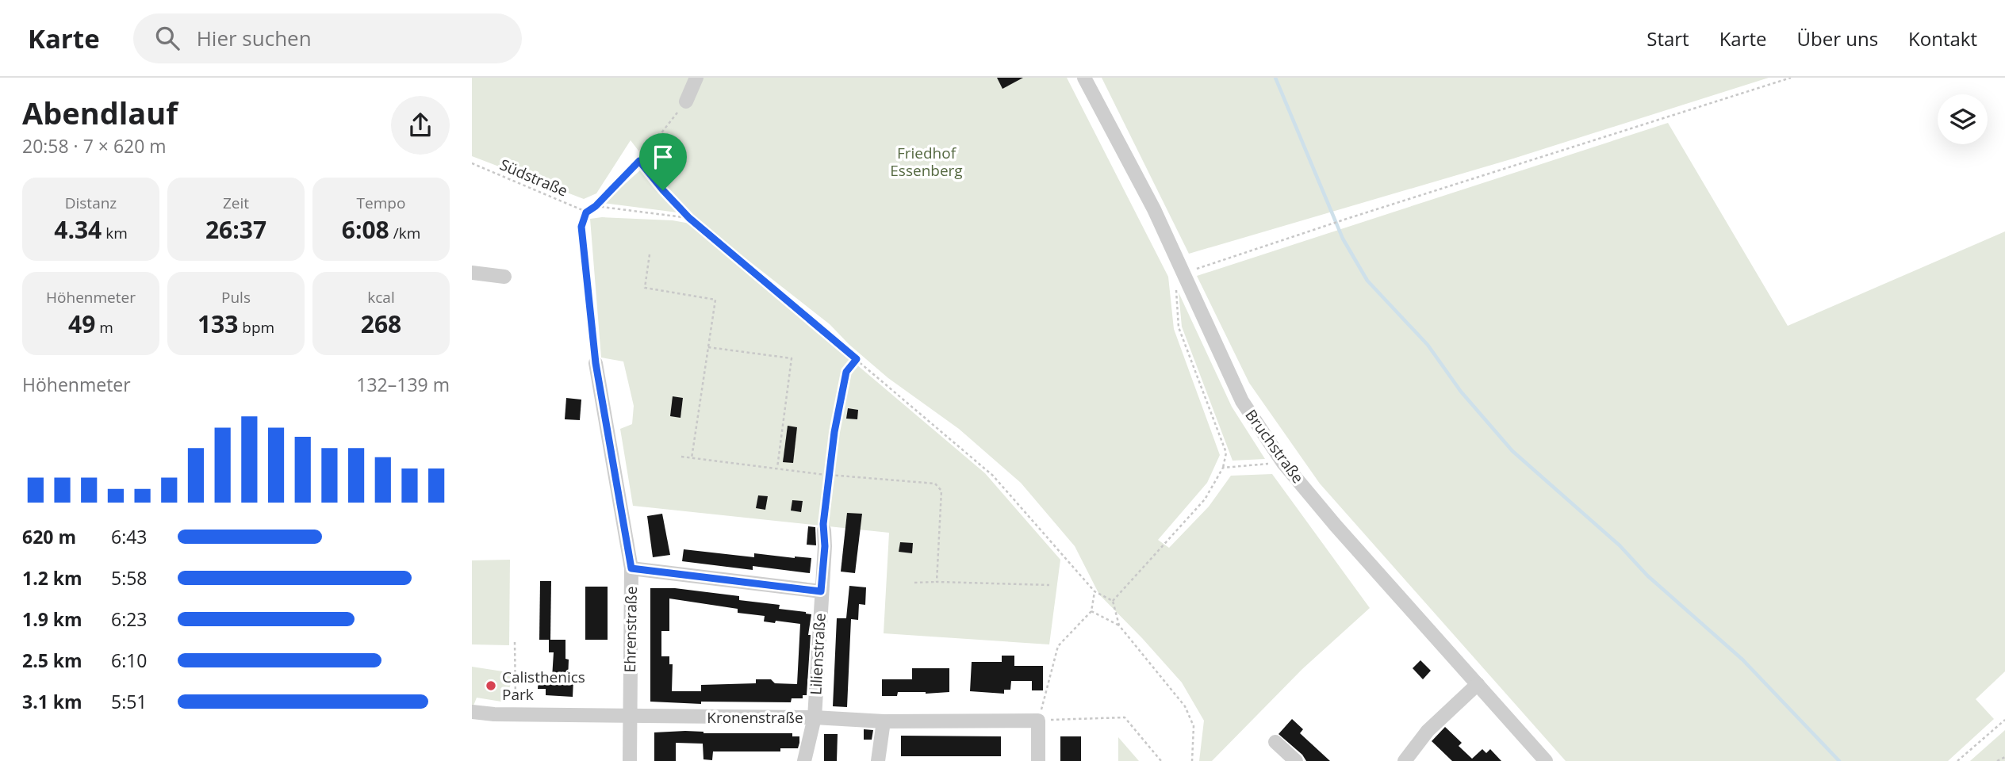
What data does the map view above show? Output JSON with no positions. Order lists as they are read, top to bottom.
{
  "streets": {
    "street": [
      "Bruchstraße",
      "Ehrenstraße",
      "Lilienstraße",
      "Kronenstraße"
    ],
    "path": ["Südstraße"]
  },
  "crossings": [
    ["Ehrenstraße", "Kronenstraße"],
    ["Lilienstraße", "Kronenstraße"]
  ],
  "parks": ["Friedhof Essenberg"],
  "places": ["Calisthenics Park"],
  "page": {
    "header": "Karte",
    "search": "Hier suchen",
    "nav": [
      "Start",
      "Karte",
      "Über uns",
      "Kontakt"
    ],
    "heading": ["Abendlauf", "20:58 · 7 × 620 m"],
    "stats": [
      ["Distanz", "4.34 km"],
      ["Zeit", "26:37"],
      ["Tempo", "6:08 /km"],
      ["Höhenmeter", "49 m"],
      ["Puls", "133 bpm"],
      ["kcal", "268"]
    ],
    "chart": ["Höhenmeter", "132–139 m"],
    "list": [
      {
        "name": "620 m",
        "note": "6:43"
      },
      {
        "name": "1.2 km",
        "note": "5:58"
      },
      {
        "name": "1.9 km",
        "note": "6:23"
      },
      {
        "name": "2.5 km",
        "note": "6:10"
      },
      {
        "name": "3.1 km",
        "note": "5:51"
      }
    ]
  }
}
